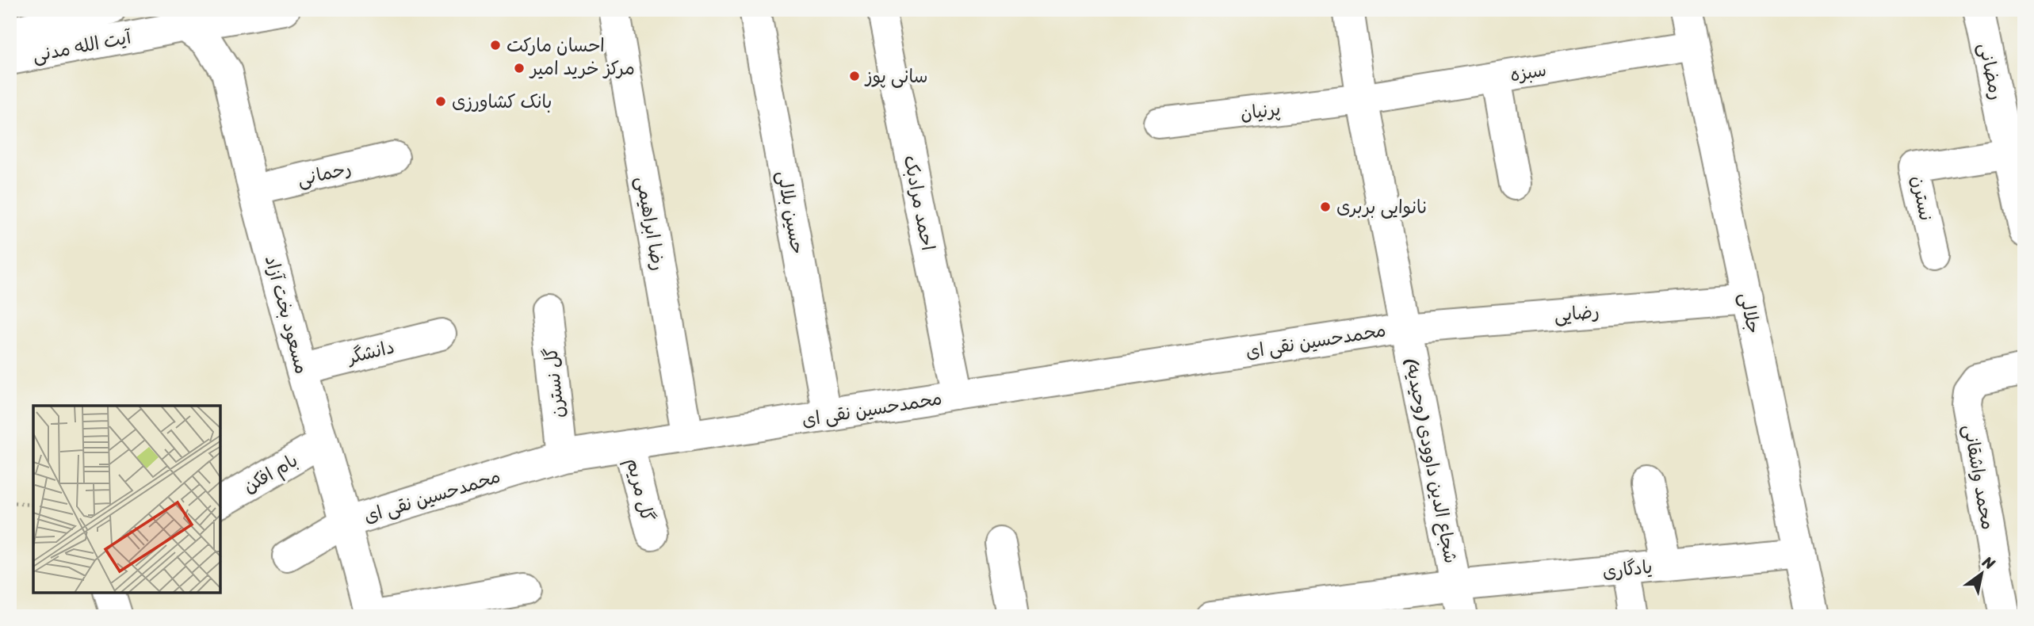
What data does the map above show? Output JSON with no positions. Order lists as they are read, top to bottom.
{
  "streets": {
    "street": [
      "آیت الله مدنی",
      "رمضانی",
      "سبزه",
      "پرنیان",
      "رحمانی",
      "نسترن",
      "احمد مرادبک",
      "حسین بلالی",
      "رضا ابراهیمی",
      "رضایی",
      "جلالی",
      "مسعود بخت آزاد",
      "محمدحسین نقی ای",
      "دانشگر",
      "گل نسترن",
      "شجاع الدین داوودی (وحیدیه)",
      "بام افکن",
      "محمد واشقانی",
      "گل مریم",
      "یادگاری"
    ]
  },
  "crossings": [
    ["آیت الله مدنی", "مسعود بخت آزاد"],
    ["رمضانی", "نسترن"],
    ["سبزه", "پرنیان"],
    ["سبزه", "جلالی"],
    ["سبزه", "شجاع الدین داوودی (وحیدیه)"],
    ["پرنیان", "شجاع الدین داوودی (وحیدیه)"],
    ["رحمانی", "مسعود بخت آزاد"],
    ["احمد مرادبک", "محمدحسین نقی ای"],
    ["حسین بلالی", "محمدحسین نقی ای"],
    ["رضا ابراهیمی", "محمدحسین نقی ای"],
    ["رضایی", "جلالی"],
    ["رضایی", "محمدحسین نقی ای"],
    ["رضایی", "شجاع الدین داوودی (وحیدیه)"],
    ["جلالی", "یادگاری"],
    ["مسعود بخت آزاد", "محمدحسین نقی ای"],
    ["مسعود بخت آزاد", "دانشگر"],
    ["مسعود بخت آزاد", "بام افکن"],
    ["محمدحسین نقی ای", "گل نسترن"],
    ["محمدحسین نقی ای", "شجاع الدین داوودی (وحیدیه)"],
    ["محمدحسین نقی ای", "گل مریم"],
    ["شجاع الدین داوودی (وحیدیه)", "یادگاری"]
  ],
  "places": [
    "احسان مارکت",
    "مرکز خرید امیر",
    "سانی پوز",
    "بانک کشاورزی",
    "نانوایی بربری"
  ],
  "north": "top right"
}
